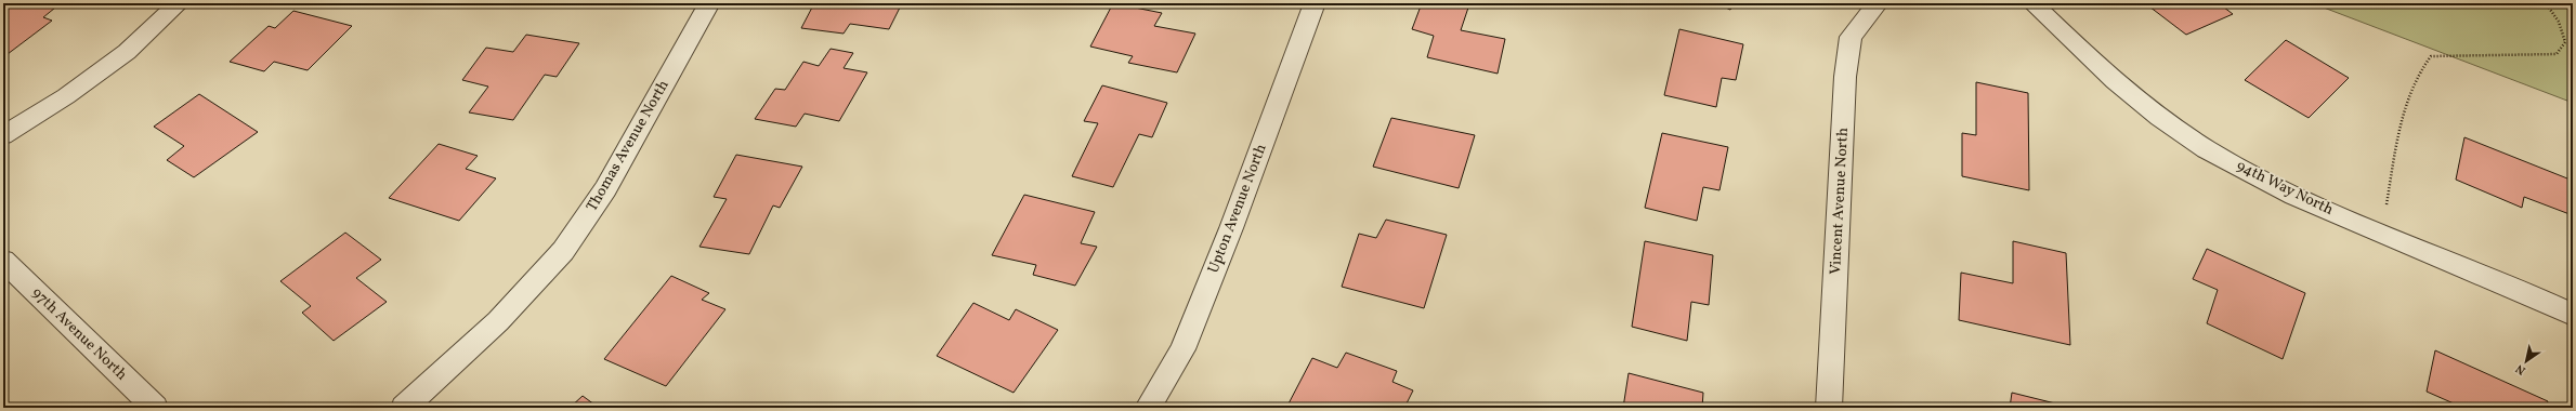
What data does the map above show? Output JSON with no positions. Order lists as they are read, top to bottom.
{
  "streets": {
    "street": [
      "Thomas Avenue North",
      "94th Way North",
      "Vincent Avenue North",
      "Upton Avenue North",
      "97th Avenue North"
    ]
  },
  "north": "bottom left"
}
